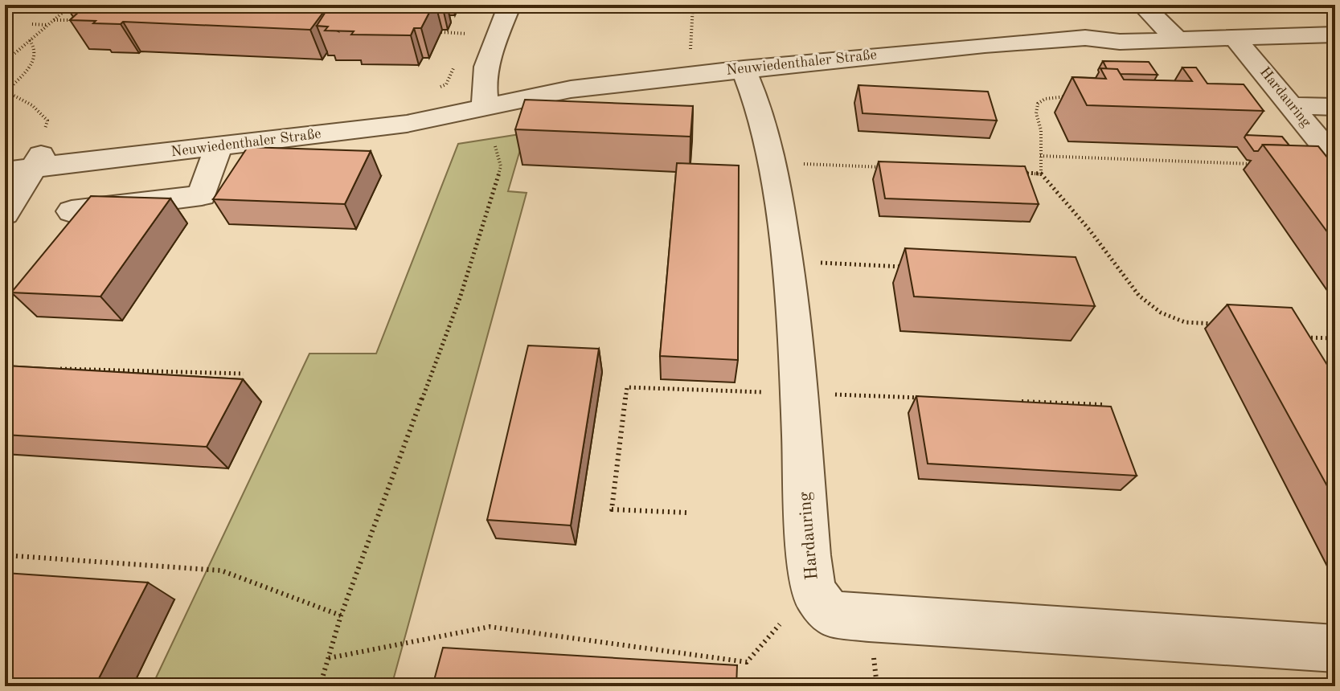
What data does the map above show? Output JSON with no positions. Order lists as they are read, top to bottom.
{
  "streets": {
    "street": ["Neuwiedenthaler Straße", "Hardauring"]
  },
  "crossings": [
    ["Neuwiedenthaler Straße", "Hardauring"]
  ]
}
